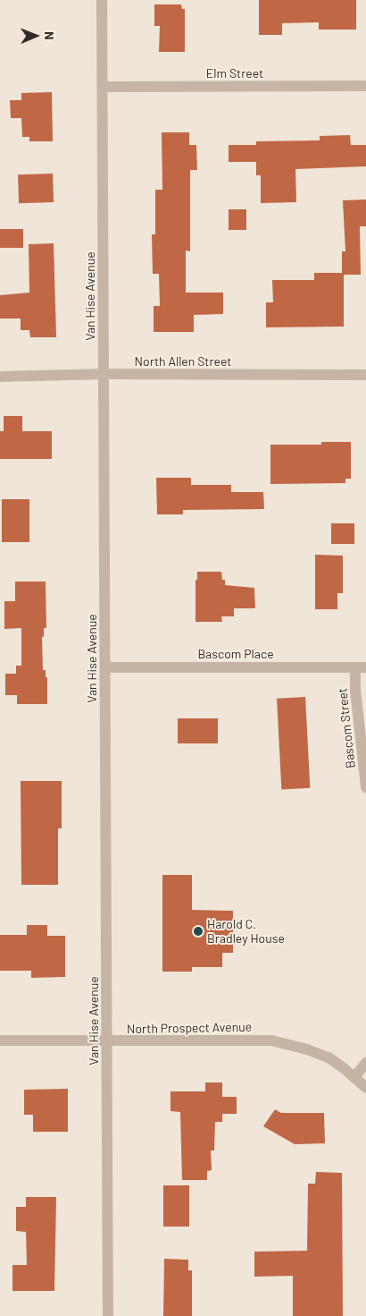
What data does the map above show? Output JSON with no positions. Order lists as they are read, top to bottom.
{
  "streets": {
    "street": [
      "Elm Street",
      "Van Hise Avenue",
      "North Allen Street",
      "Bascom Place",
      "Bascom Street",
      "North Prospect Avenue"
    ]
  },
  "crossings": [
    ["Elm Street", "Van Hise Avenue"],
    ["Van Hise Avenue", "North Allen Street"],
    ["Van Hise Avenue", "Bascom Place"],
    ["Van Hise Avenue", "North Prospect Avenue"],
    ["Bascom Place", "Bascom Street"]
  ],
  "places": ["Harold C. Bradley House"],
  "north": "right"
}
